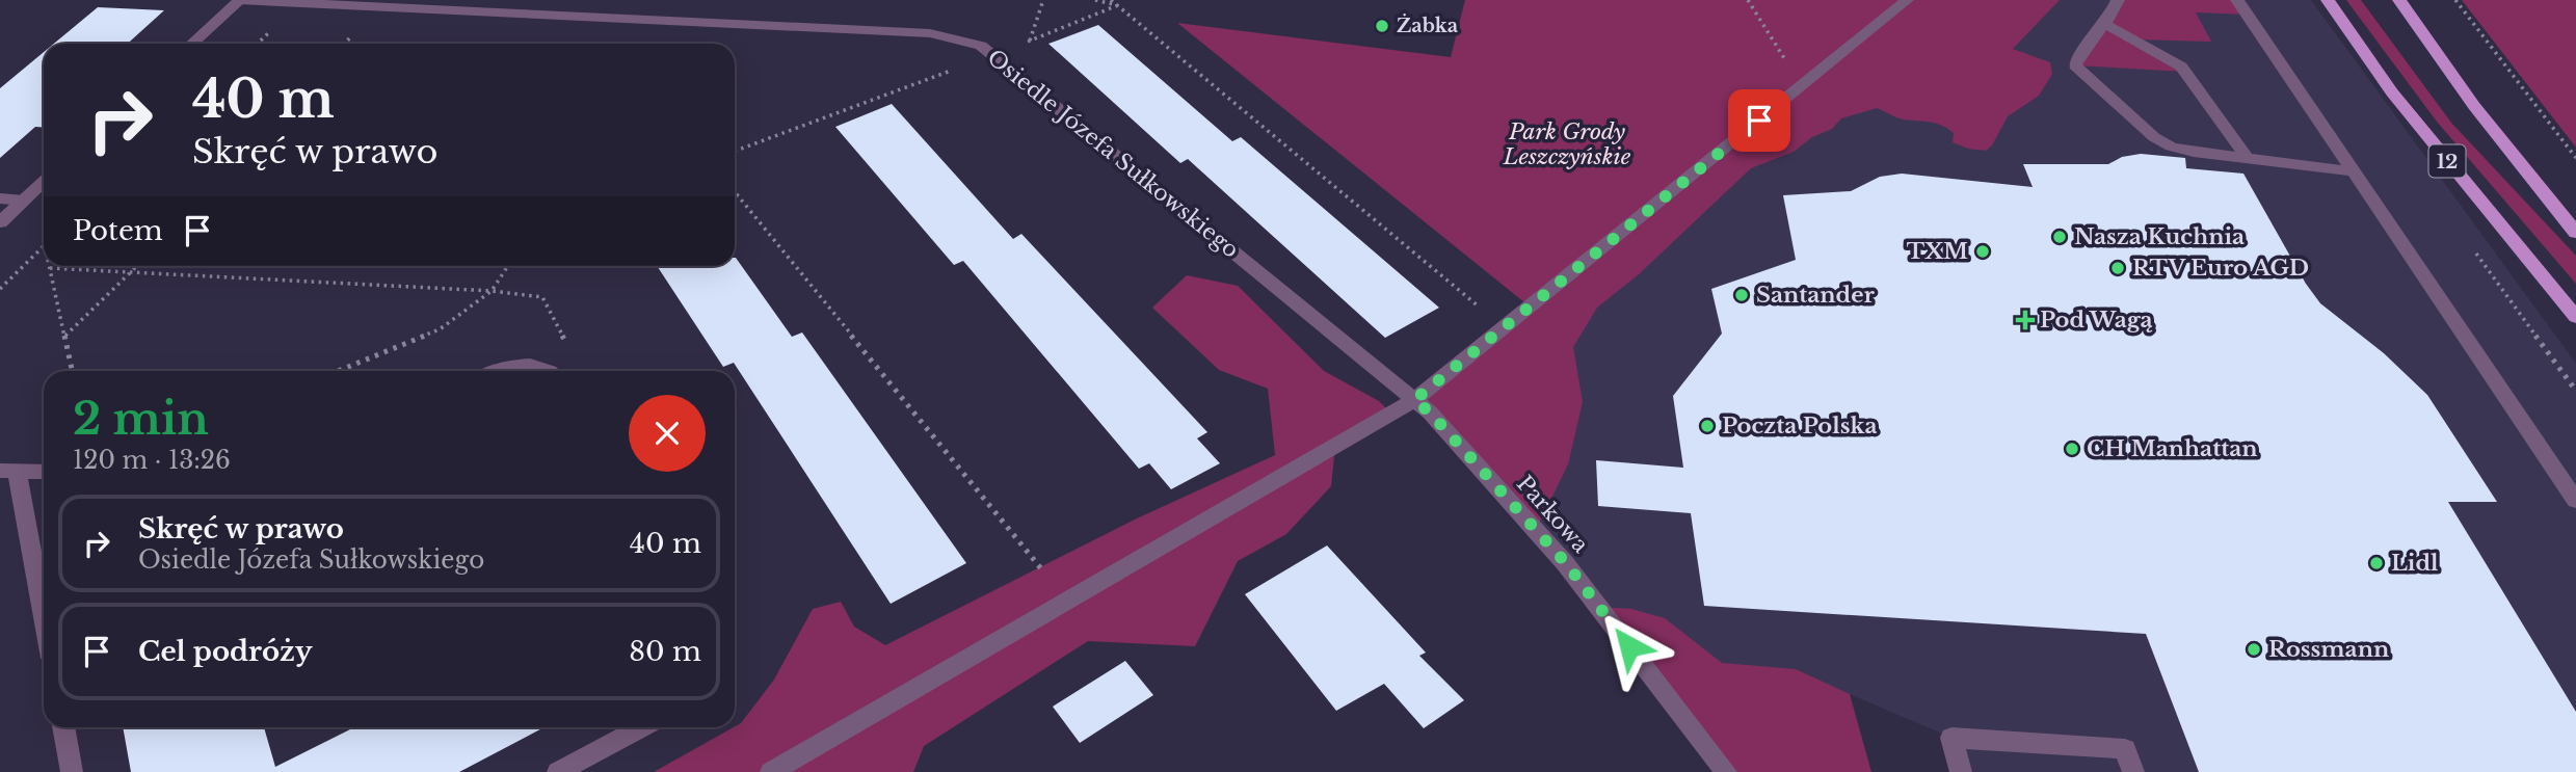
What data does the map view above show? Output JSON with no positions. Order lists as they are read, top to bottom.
{
  "streets": {
    "main road": ["12"],
    "street": ["Osiedle Józefa Sułkowskiego", "Parkowa"]
  },
  "crossings": [
    ["Osiedle Józefa Sułkowskiego", "Parkowa"]
  ],
  "parks": ["Park Grody Leszczyńskie"],
  "places": {
    "other": [
      "Żabka",
      "Nasza Kuchnia",
      "TXM",
      "RTV Euro AGD",
      "Santander",
      "Poczta Polska",
      "CH Manhattan",
      "Lidl",
      "Rossmann"
    ],
    "health": ["Pod Wagą"]
  },
  "page": {
    "turn": ["40 m", "Skręć w prawo"],
    "then": "Potem",
    "heading": ["2 min", "120 m · 13:26"],
    "list": [
      {
        "name": "Skręć w prawo",
        "note": "Osiedle Józefa Sułkowskiego",
        "value": "40 m"
      },
      {
        "name": "Cel podróży",
        "value": "80 m"
      }
    ]
  }
}
